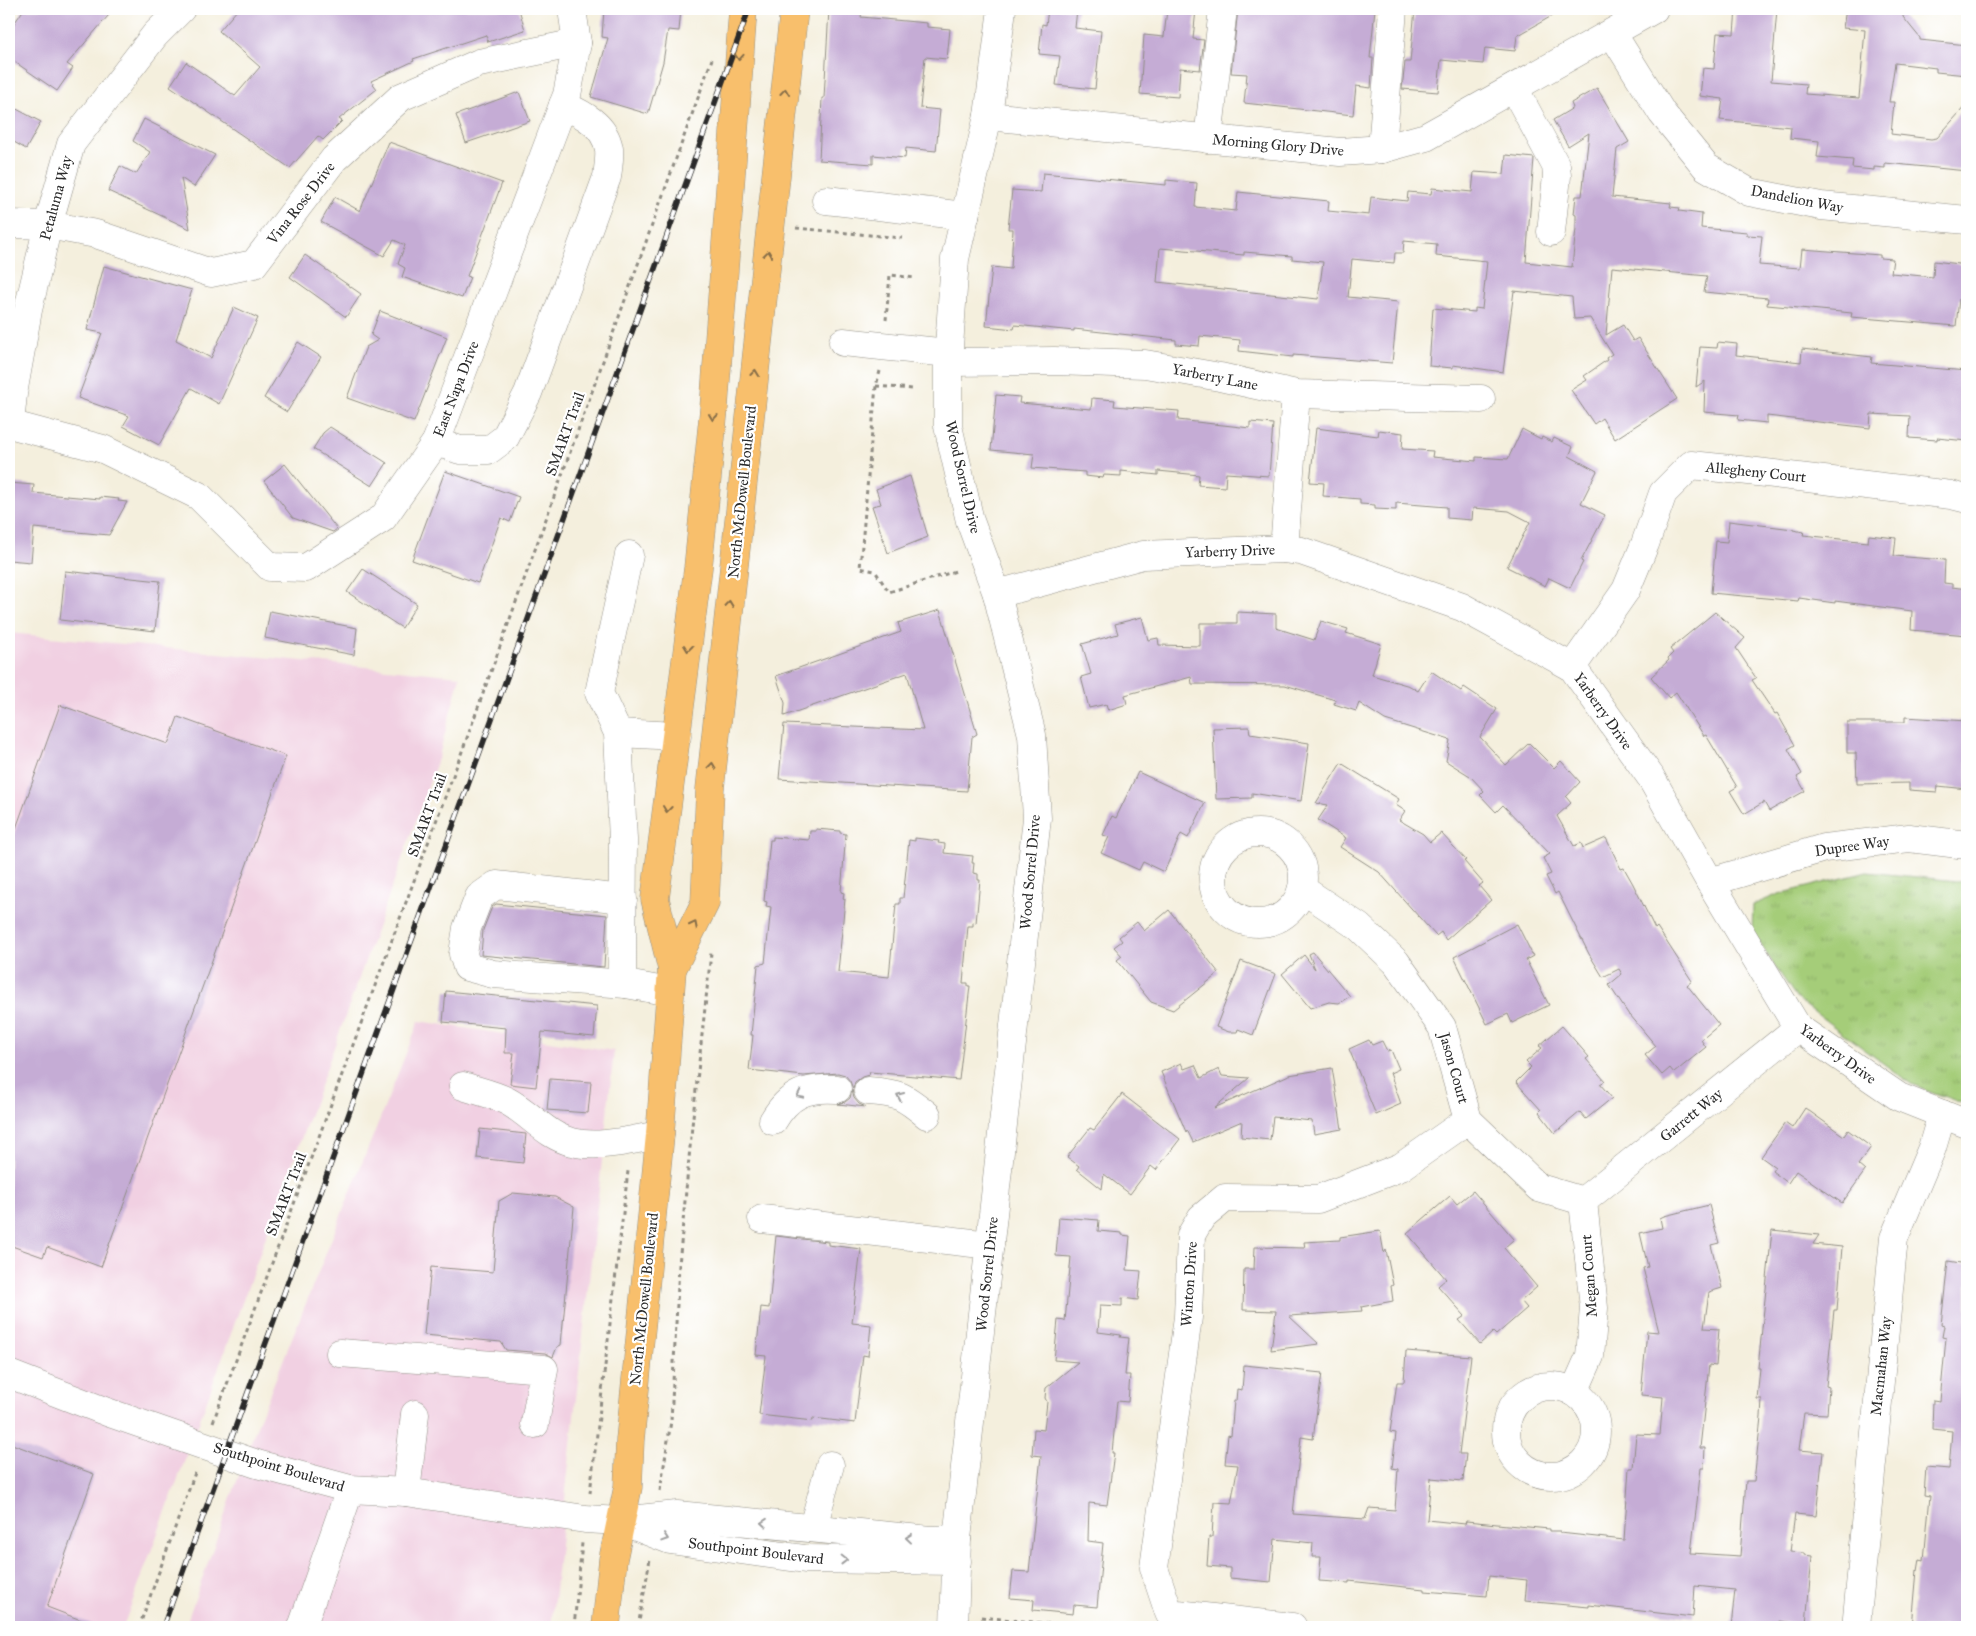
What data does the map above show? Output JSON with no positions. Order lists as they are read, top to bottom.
{
  "streets": {
    "main road": ["North McDowell Boulevard"],
    "street": [
      "Morning Glory Drive",
      "Petaluma Way",
      "Dandelion Way",
      "Vina Rose Drive",
      "Yarberry Lane",
      "East Napa Drive",
      "Allegheny Court",
      "Wood Sorrel Drive",
      "Yarberry Drive",
      "Dupree Way",
      "Jason Court",
      "Garrett Way",
      "Megan Court",
      "Winton Drive",
      "Macmahan Way",
      "Southpoint Boulevard"
    ],
    "path": ["SMART Trail"]
  },
  "crossings": [
    ["Morning Glory Drive", "Dandelion Way"],
    ["Morning Glory Drive", "Wood Sorrel Drive"],
    ["Petaluma Way", "Vina Rose Drive"],
    ["Petaluma Way", "East Napa Drive"],
    ["Vina Rose Drive", "East Napa Drive"],
    ["Yarberry Lane", "Wood Sorrel Drive"],
    ["SMART Trail", "Southpoint Boulevard"],
    ["Allegheny Court", "Yarberry Drive"],
    ["Wood Sorrel Drive", "Yarberry Drive"],
    ["Wood Sorrel Drive", "Southpoint Boulevard"],
    ["North McDowell Boulevard", "Southpoint Boulevard"],
    ["Yarberry Drive", "Dupree Way"],
    ["Yarberry Drive", "Garrett Way"],
    ["Yarberry Drive", "Macmahan Way"],
    ["Jason Court", "Garrett Way"],
    ["Jason Court", "Megan Court"],
    ["Jason Court", "Winton Drive"],
    ["Garrett Way", "Megan Court"]
  ]
}
